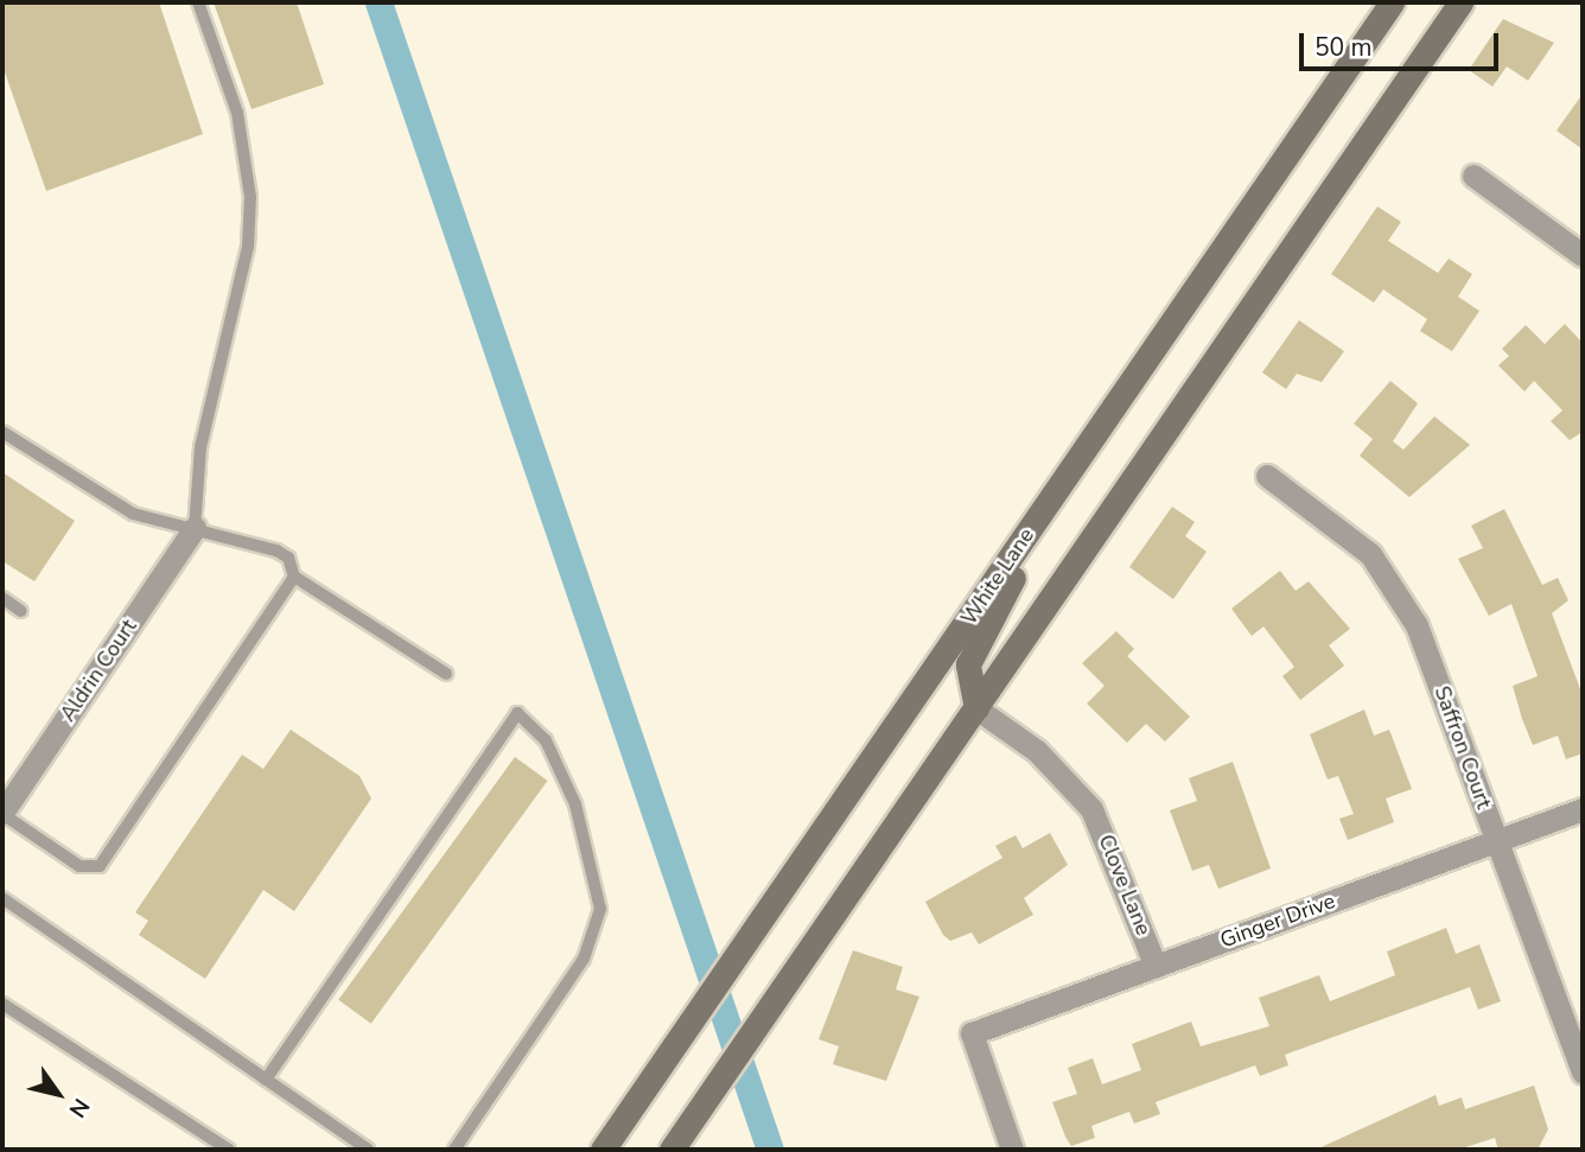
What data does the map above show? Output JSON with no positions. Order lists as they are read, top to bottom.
{
  "streets": {
    "main road": ["White Lane"],
    "street": [
      "Aldrin Court",
      "Saffron Court",
      "Clove Lane",
      "Ginger Drive"
    ]
  },
  "crossings": [
    ["Saffron Court", "Ginger Drive"],
    ["Clove Lane", "Ginger Drive"]
  ],
  "scale_bar": "50 m",
  "north": "bottom right"
}
